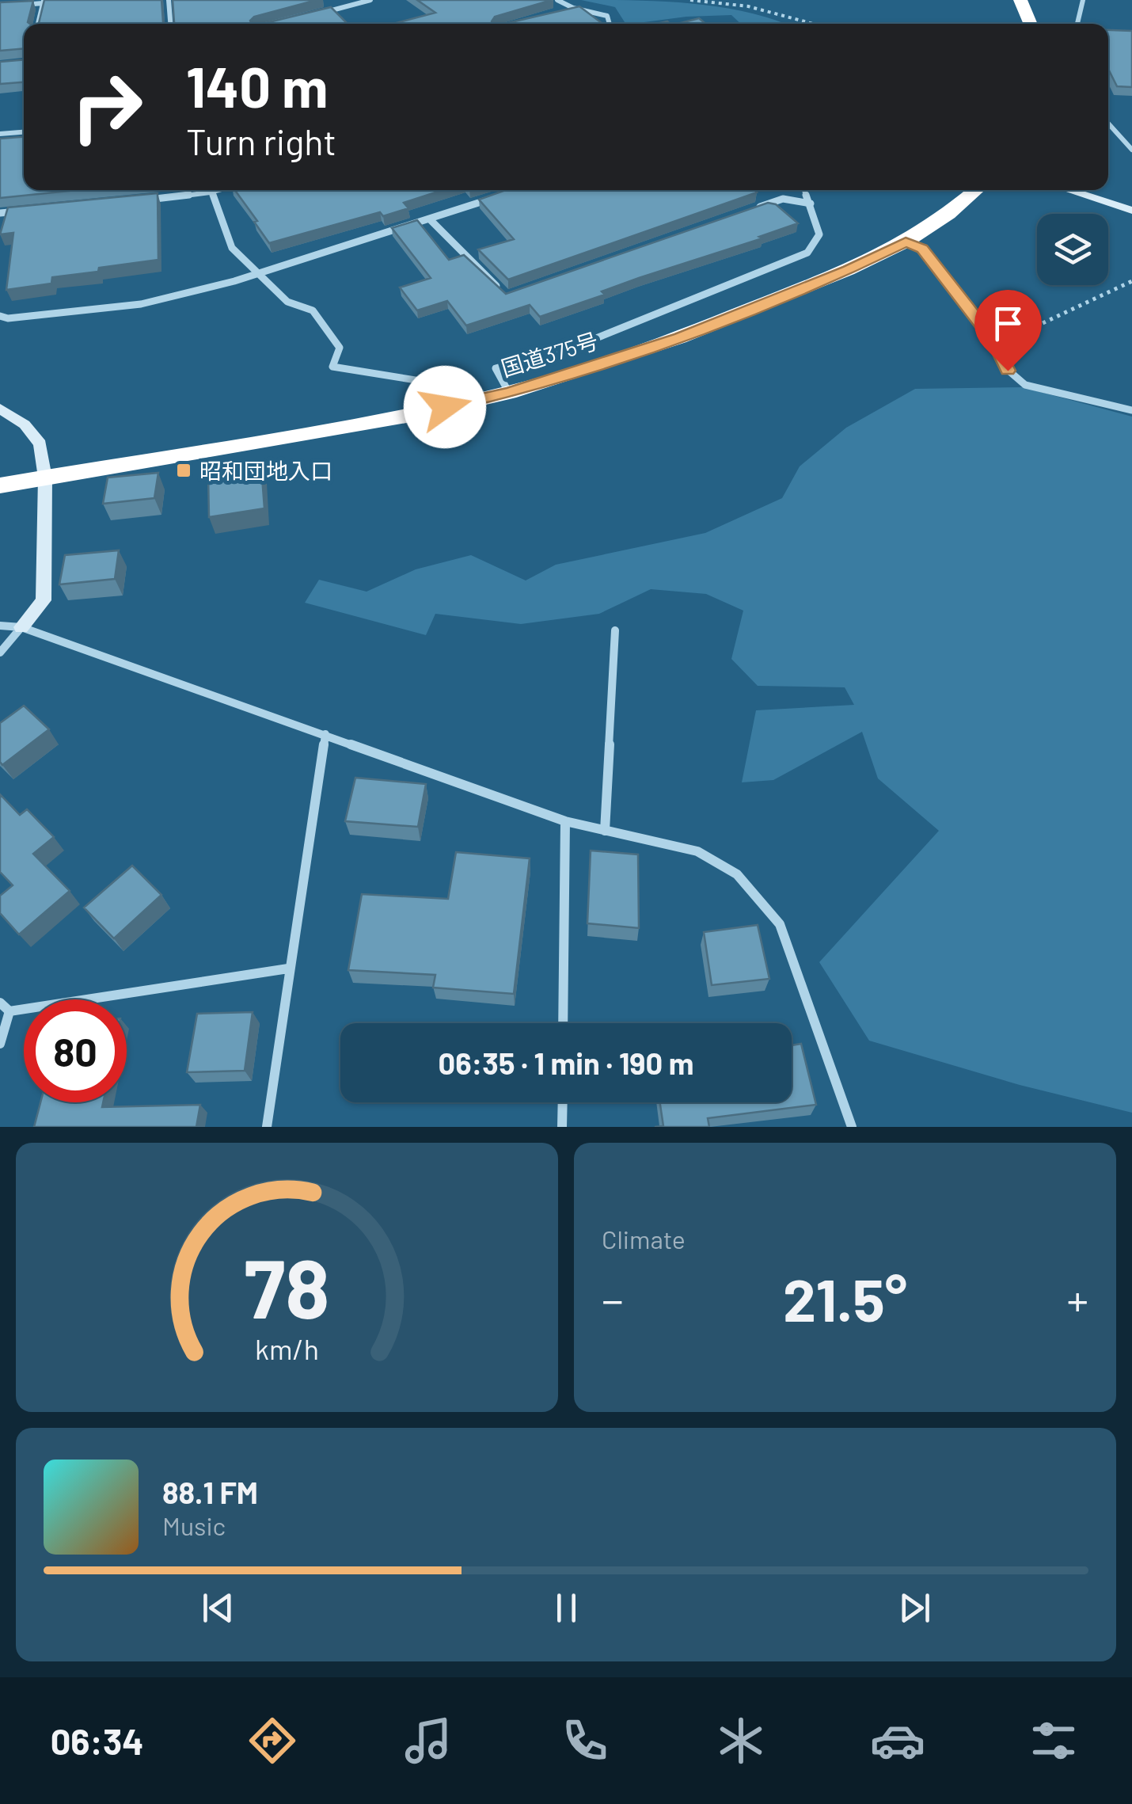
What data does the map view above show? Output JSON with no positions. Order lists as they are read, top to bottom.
{
  "streets": {
    "highway": ["国道375号"]
  },
  "places": {
    "transit": ["昭和団地入口"]
  },
  "page": {
    "turn": ["140 m", "Turn right"],
    "limit": "80",
    "trip": "06:35 · 1 min · 190 m",
    "tile": "Climate",
    "heat": ["−", "21.5°", "+"],
    "song": ["88.1 FM", "Music"],
    "tabs": "06:34",
    "gauge": ["78", "km/h"]
  }
}
